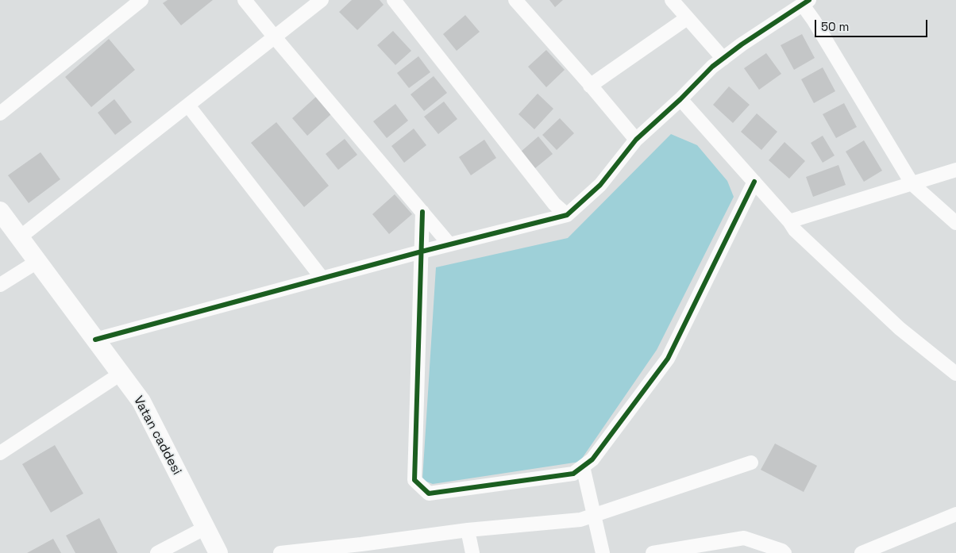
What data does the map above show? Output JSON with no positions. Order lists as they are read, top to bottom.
{
  "streets": {
    "street": ["Vatan caddesi"]
  },
  "scale_bar": "50 m"
}
